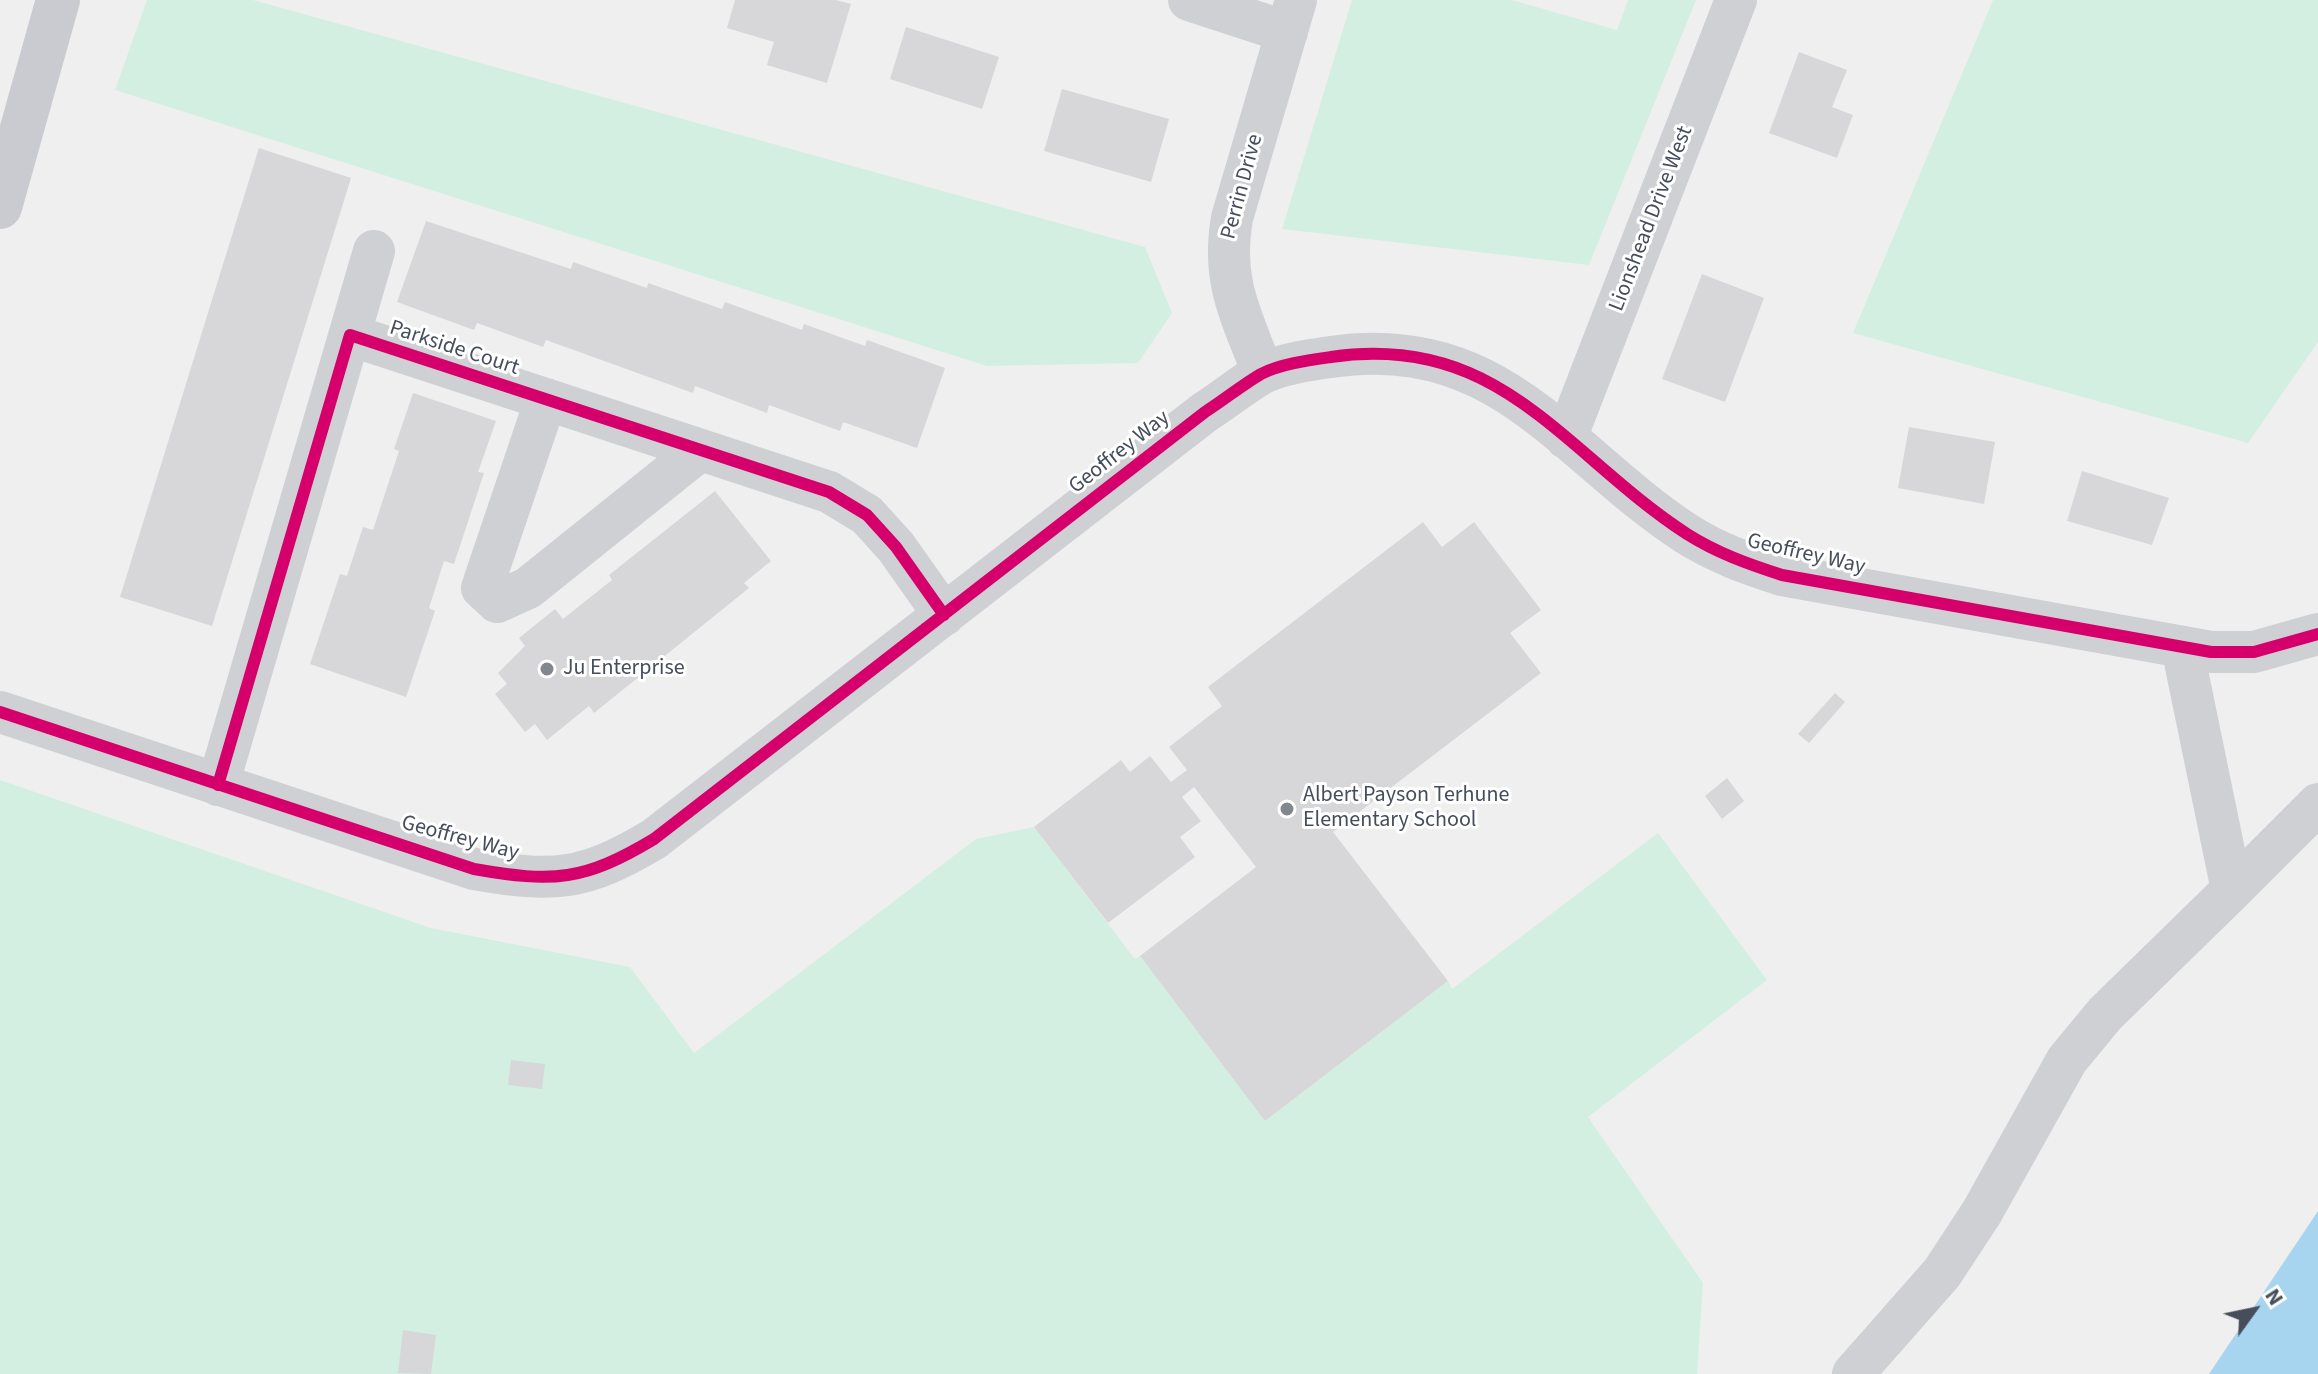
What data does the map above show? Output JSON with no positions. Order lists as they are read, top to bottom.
{
  "streets": {
    "street": [
      "Perrin Drive",
      "Lionshead Drive West",
      "Parkside Court",
      "Geoffrey Way"
    ]
  },
  "crossings": [
    ["Perrin Drive", "Geoffrey Way"],
    ["Lionshead Drive West", "Geoffrey Way"],
    ["Parkside Court", "Geoffrey Way"]
  ],
  "places": ["Ju Enterprise", "Albert Payson Terhune Elementary School"],
  "north": "top right"
}
